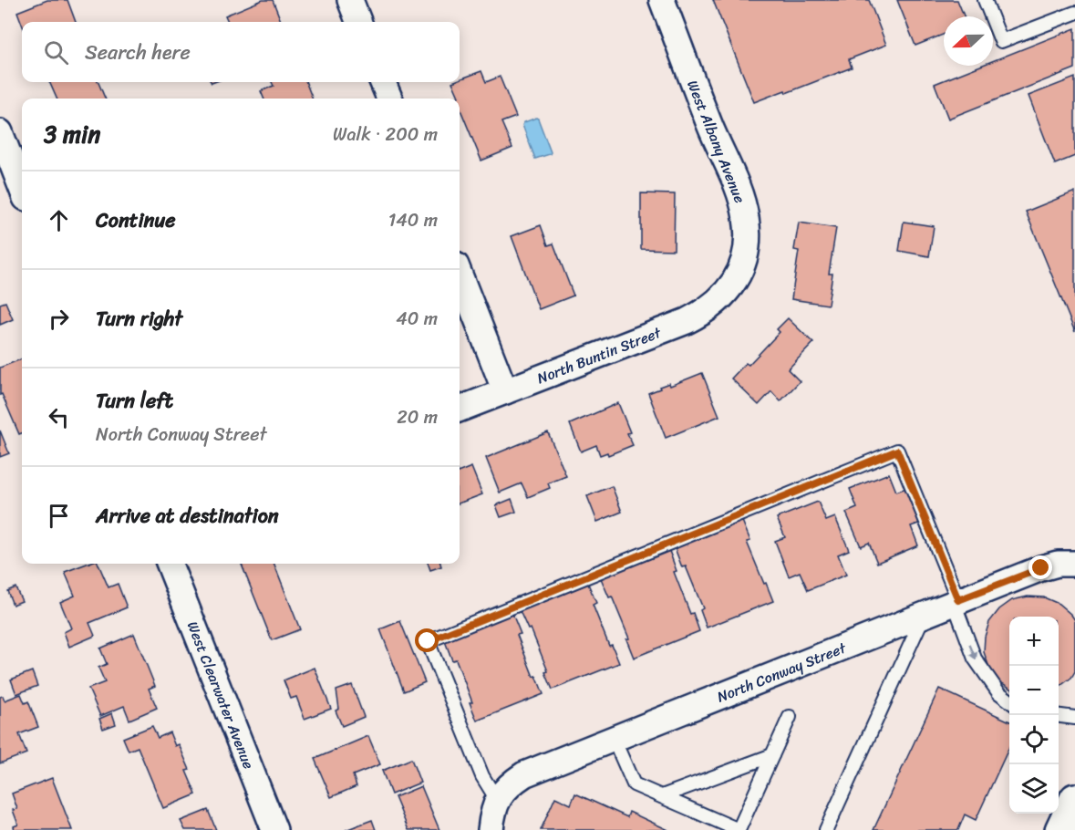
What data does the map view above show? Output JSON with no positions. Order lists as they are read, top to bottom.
{
  "streets": {
    "street": [
      "West Albany Avenue",
      "North Buntin Street",
      "North Conway Street",
      "West Clearwater Avenue"
    ]
  },
  "crossings": [
    ["West Albany Avenue", "North Buntin Street"]
  ],
  "north": "left",
  "page": {
    "search": "Search here",
    "heading": ["3 min", "Walk · 200 m"],
    "list": [
      ["Continue", "140 m"],
      ["Turn right", "40 m"],
      ["Turn left", "North Conway Street", "20 m"],
      "Arrive at destination"
    ],
    "map_buttons": ["+", "−"]
  }
}
